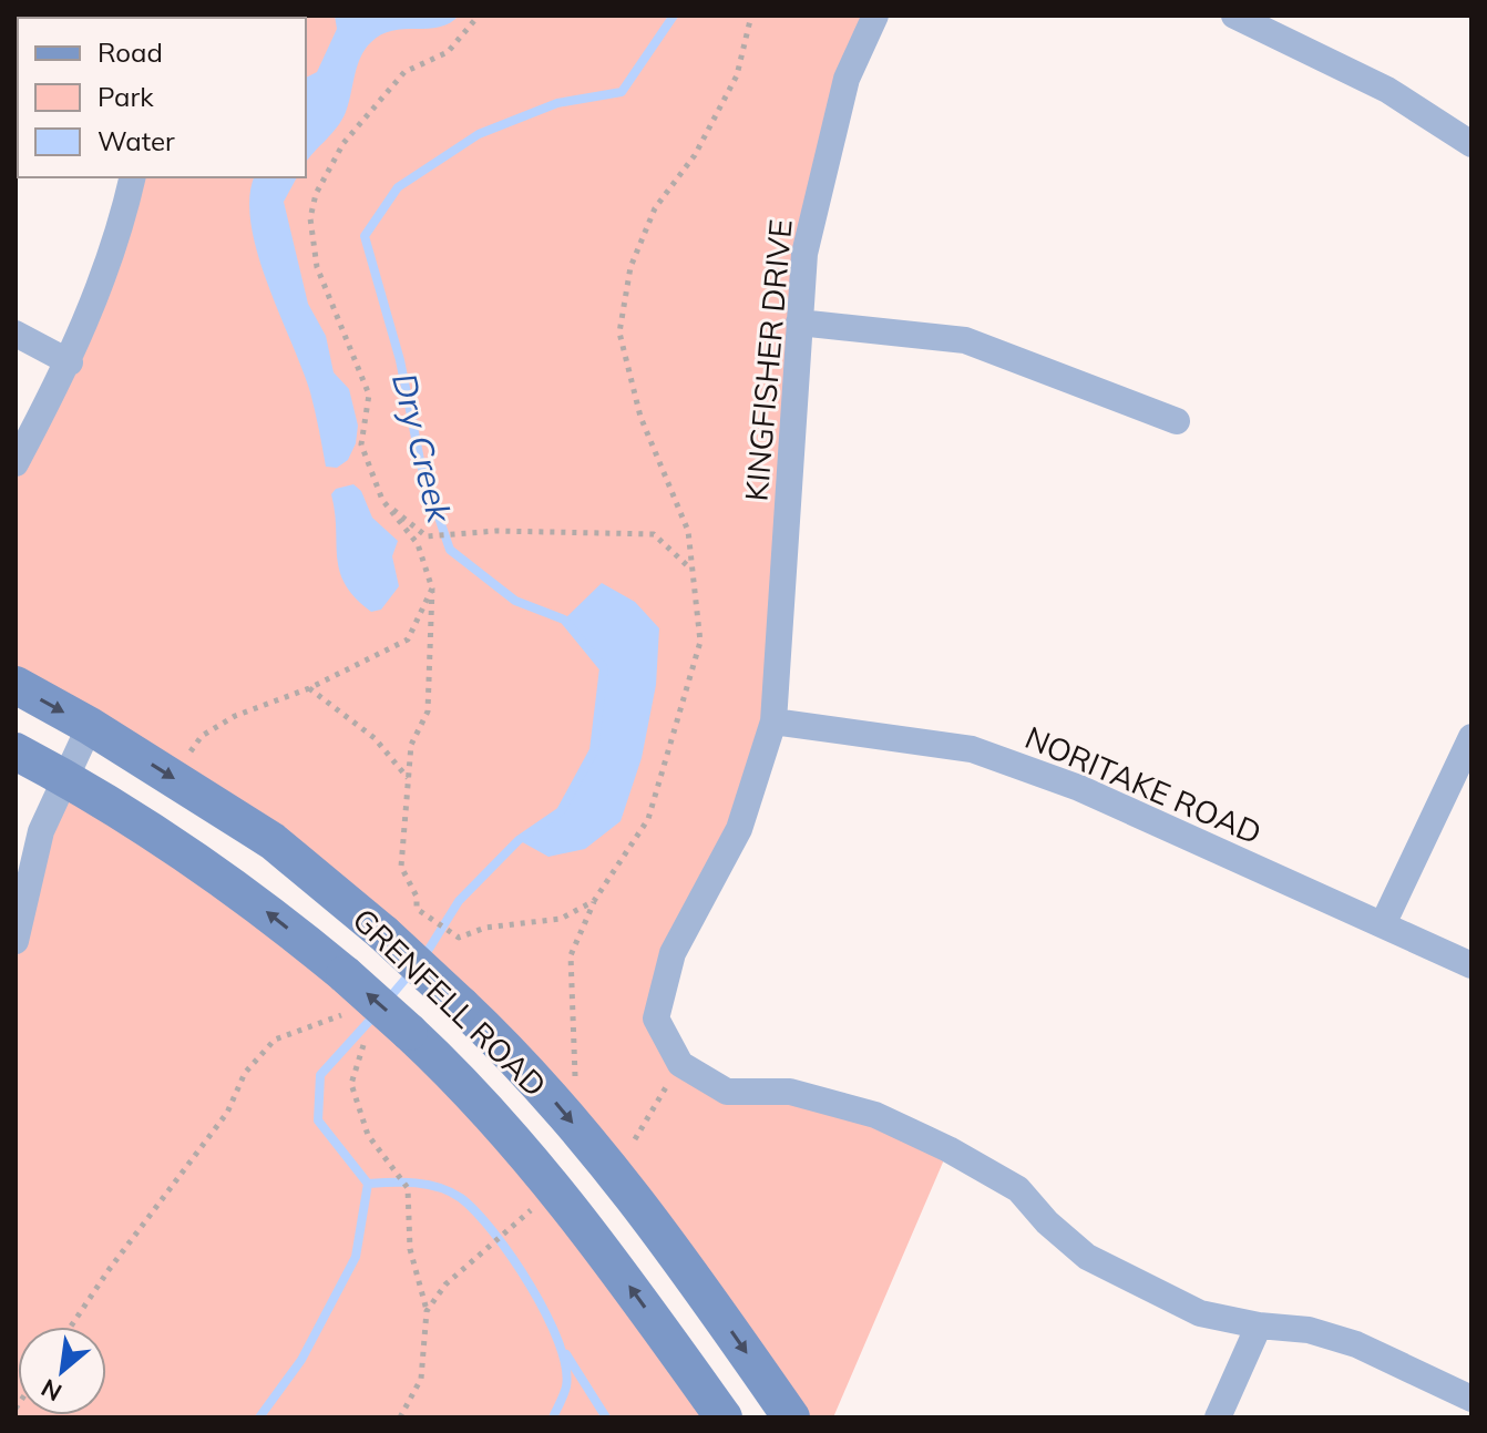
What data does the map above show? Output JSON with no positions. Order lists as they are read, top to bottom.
{
  "streets": {
    "main road": ["GRENFELL ROAD"],
    "street": ["KINGFISHER DRIVE", "NORITAKE ROAD"]
  },
  "crossings": [
    ["KINGFISHER DRIVE", "NORITAKE ROAD"]
  ],
  "water": ["Dry Creek"],
  "legend": ["Road", "Park", "Water"],
  "north": "bottom left"
}
